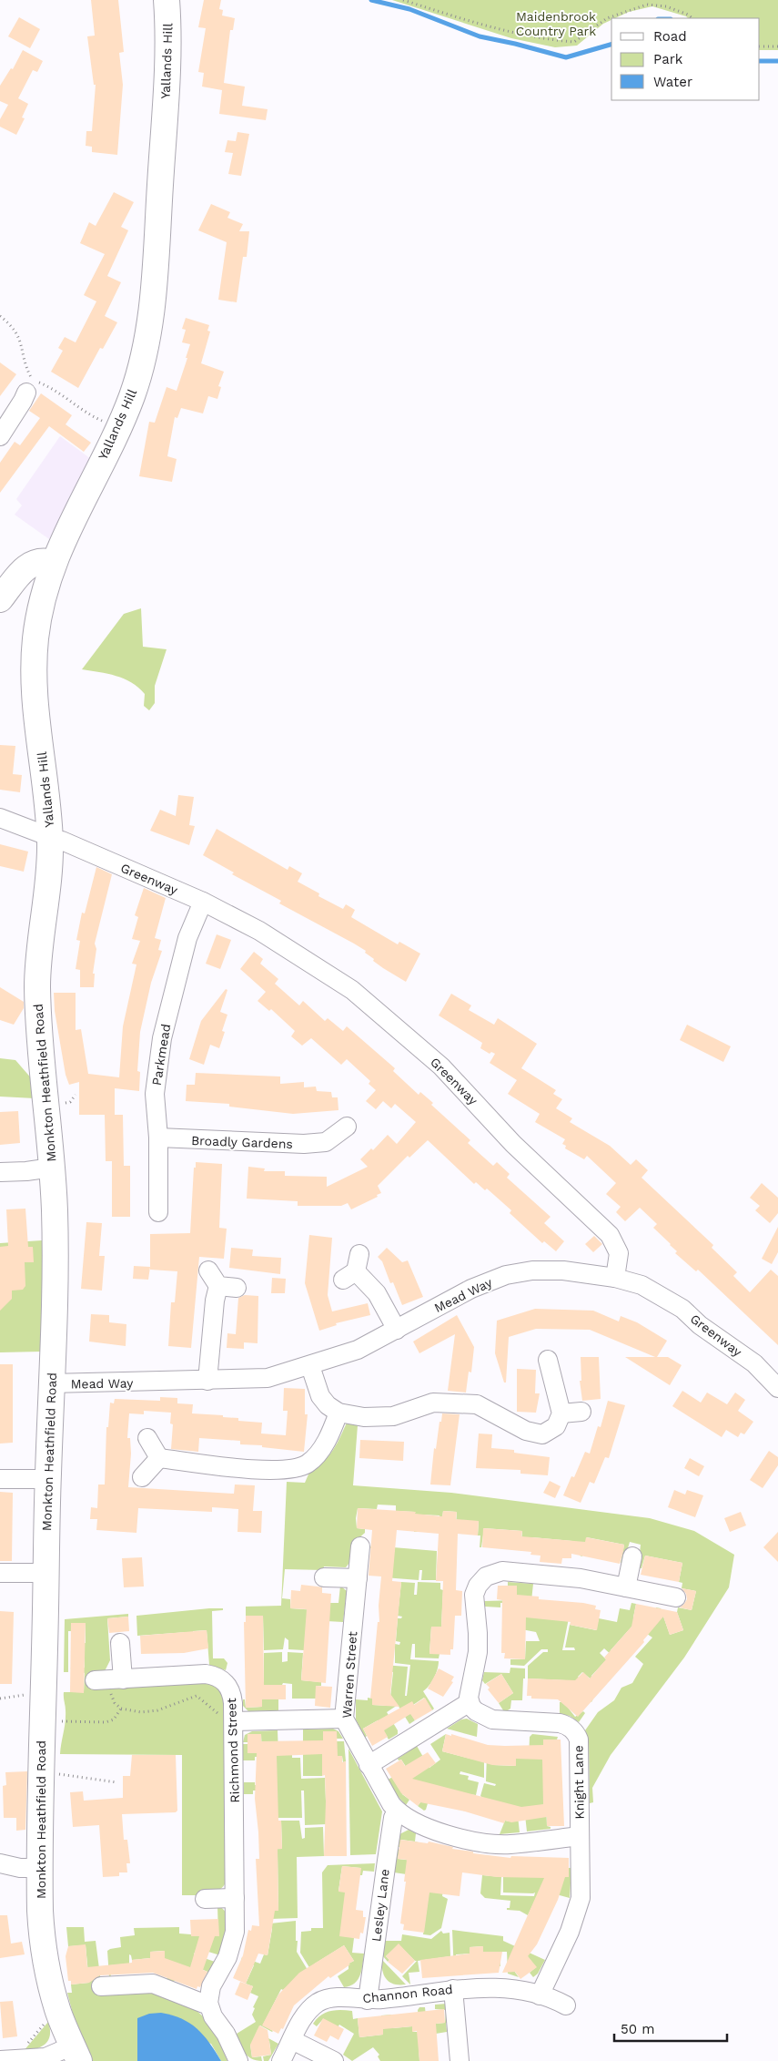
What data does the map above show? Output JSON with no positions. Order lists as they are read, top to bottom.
{
  "streets": {
    "street": [
      "Yallands Hill",
      "Greenway",
      "Parkmead",
      "Monkton Heathfield Road",
      "Broadly Gardens",
      "Mead Way",
      "Warren Street",
      "Richmond Street",
      "Knight Lane",
      "Lesley Lane",
      "Channon Road"
    ]
  },
  "crossings": [
    ["Yallands Hill", "Greenway"],
    ["Yallands Hill", "Monkton Heathfield Road"],
    ["Greenway", "Parkmead"],
    ["Greenway", "Monkton Heathfield Road"],
    ["Greenway", "Mead Way"],
    ["Parkmead", "Broadly Gardens"],
    ["Monkton Heathfield Road", "Mead Way"],
    ["Warren Street", "Knight Lane"],
    ["Warren Street", "Lesley Lane"],
    ["Knight Lane", "Channon Road"],
    ["Lesley Lane", "Channon Road"]
  ],
  "parks": ["Maidenbrook Country Park"],
  "legend": ["Road", "Park", "Water"],
  "scale_bar": "50 m"
}
